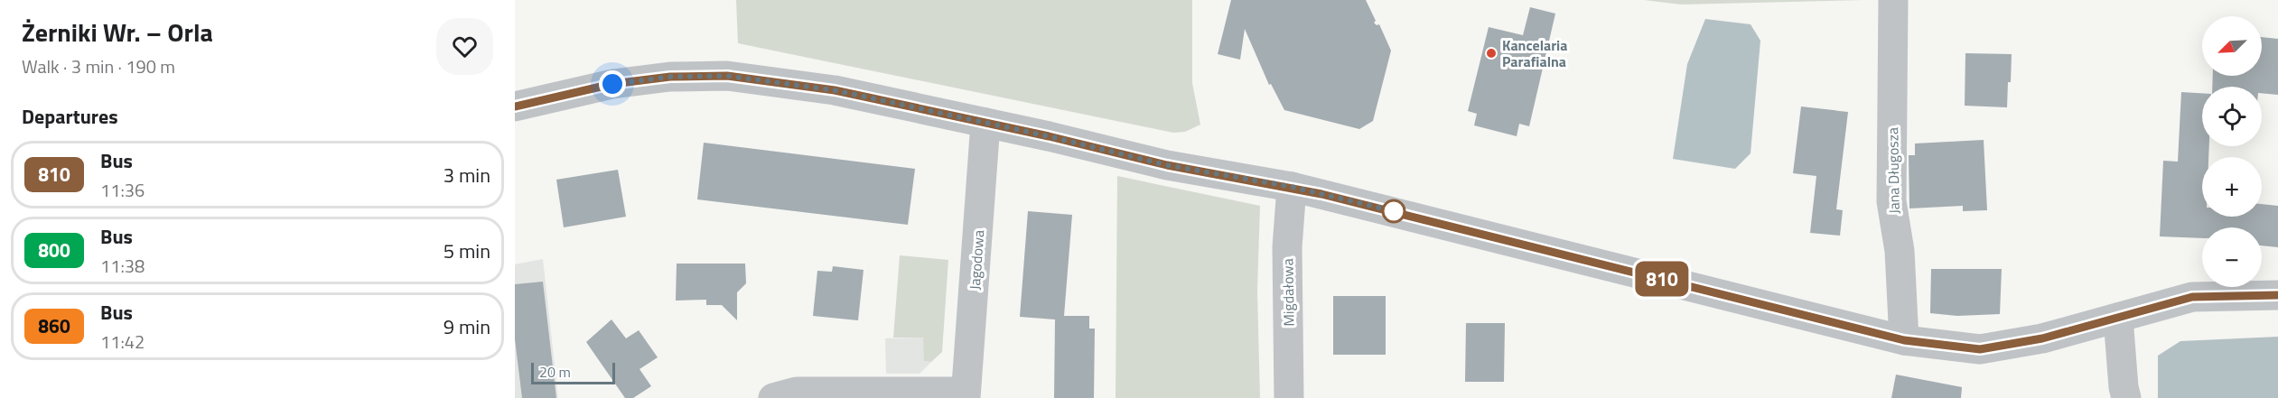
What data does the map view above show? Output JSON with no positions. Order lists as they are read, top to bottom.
{
  "streets": {
    "street": ["Jana Długosza", "Jagodowa", "Migdałowa"]
  },
  "places": ["Kancelaria Parafialna"],
  "lines": ["bus line 810"],
  "scale_bar": "20 m",
  "north": "bottom left",
  "page": {
    "heading": [
      ["Żerniki Wr. – Orla", "Walk · 3 min · 190 m"],
      "Departures"
    ],
    "on_map": "810",
    "map_buttons": ["+", "−"],
    "list": [
      {
        "mark": "810",
        "name": "Bus",
        "note": "11:36",
        "value": "3 min"
      },
      {
        "mark": "800",
        "name": "Bus",
        "note": "11:38",
        "value": "5 min"
      },
      {
        "mark": "860",
        "name": "Bus",
        "note": "11:42",
        "value": "9 min"
      }
    ],
    "scale": "20 m"
  }
}
